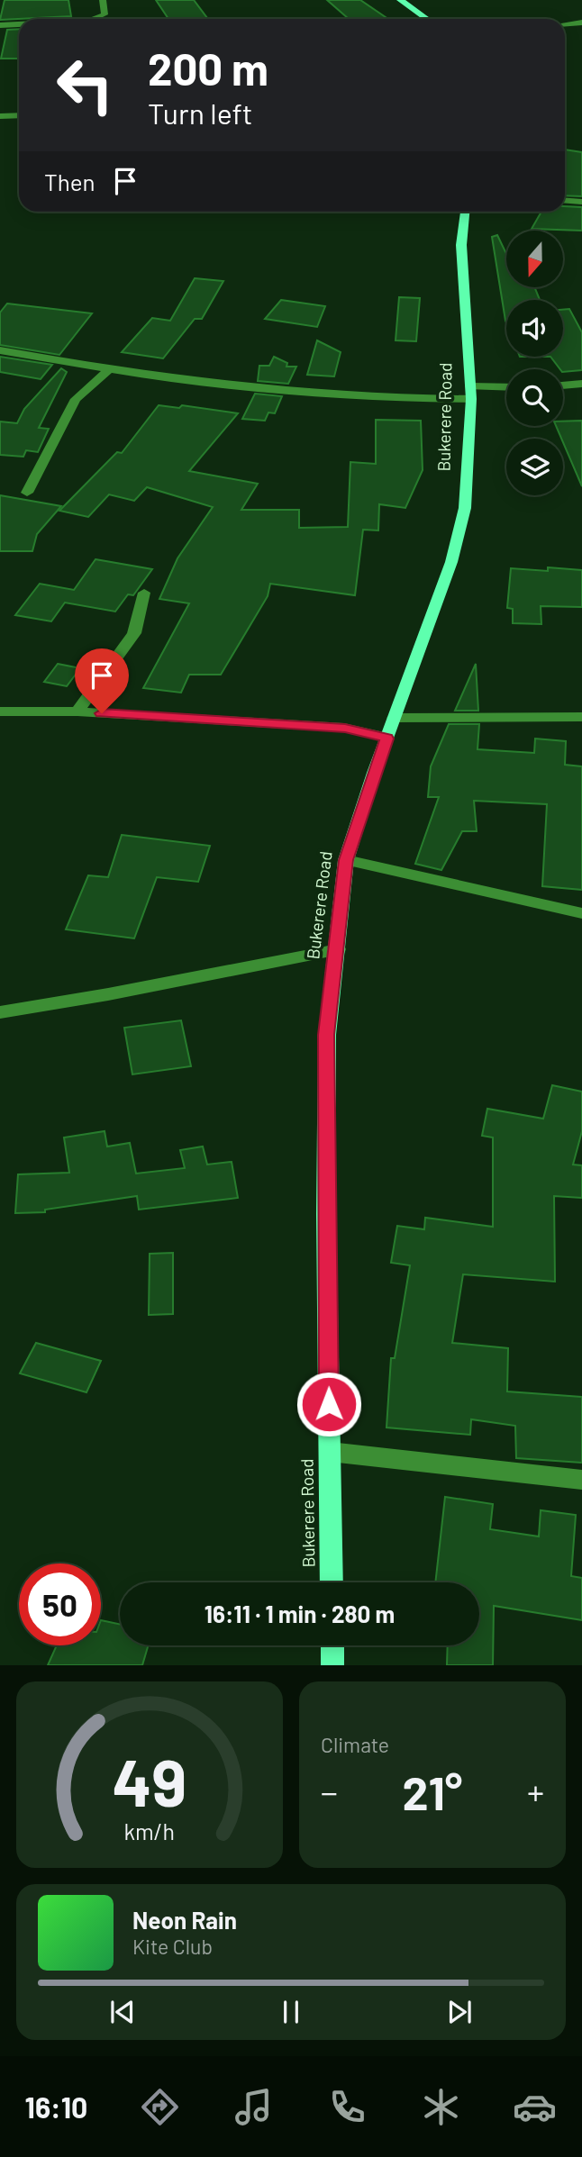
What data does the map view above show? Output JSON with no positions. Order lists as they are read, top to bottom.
{
  "streets": {
    "main road": ["Bukerere Road"]
  },
  "north": "bottom",
  "page": {
    "turn": ["200 m", "Turn left"],
    "then": "Then",
    "limit": "50",
    "trip": "16:11 · 1 min · 280 m",
    "tile": "Climate",
    "heat": ["−", "21°", "+"],
    "song": ["Neon Rain", "Kite Club"],
    "tabs": "16:10",
    "gauge": ["49", "km/h"]
  }
}
